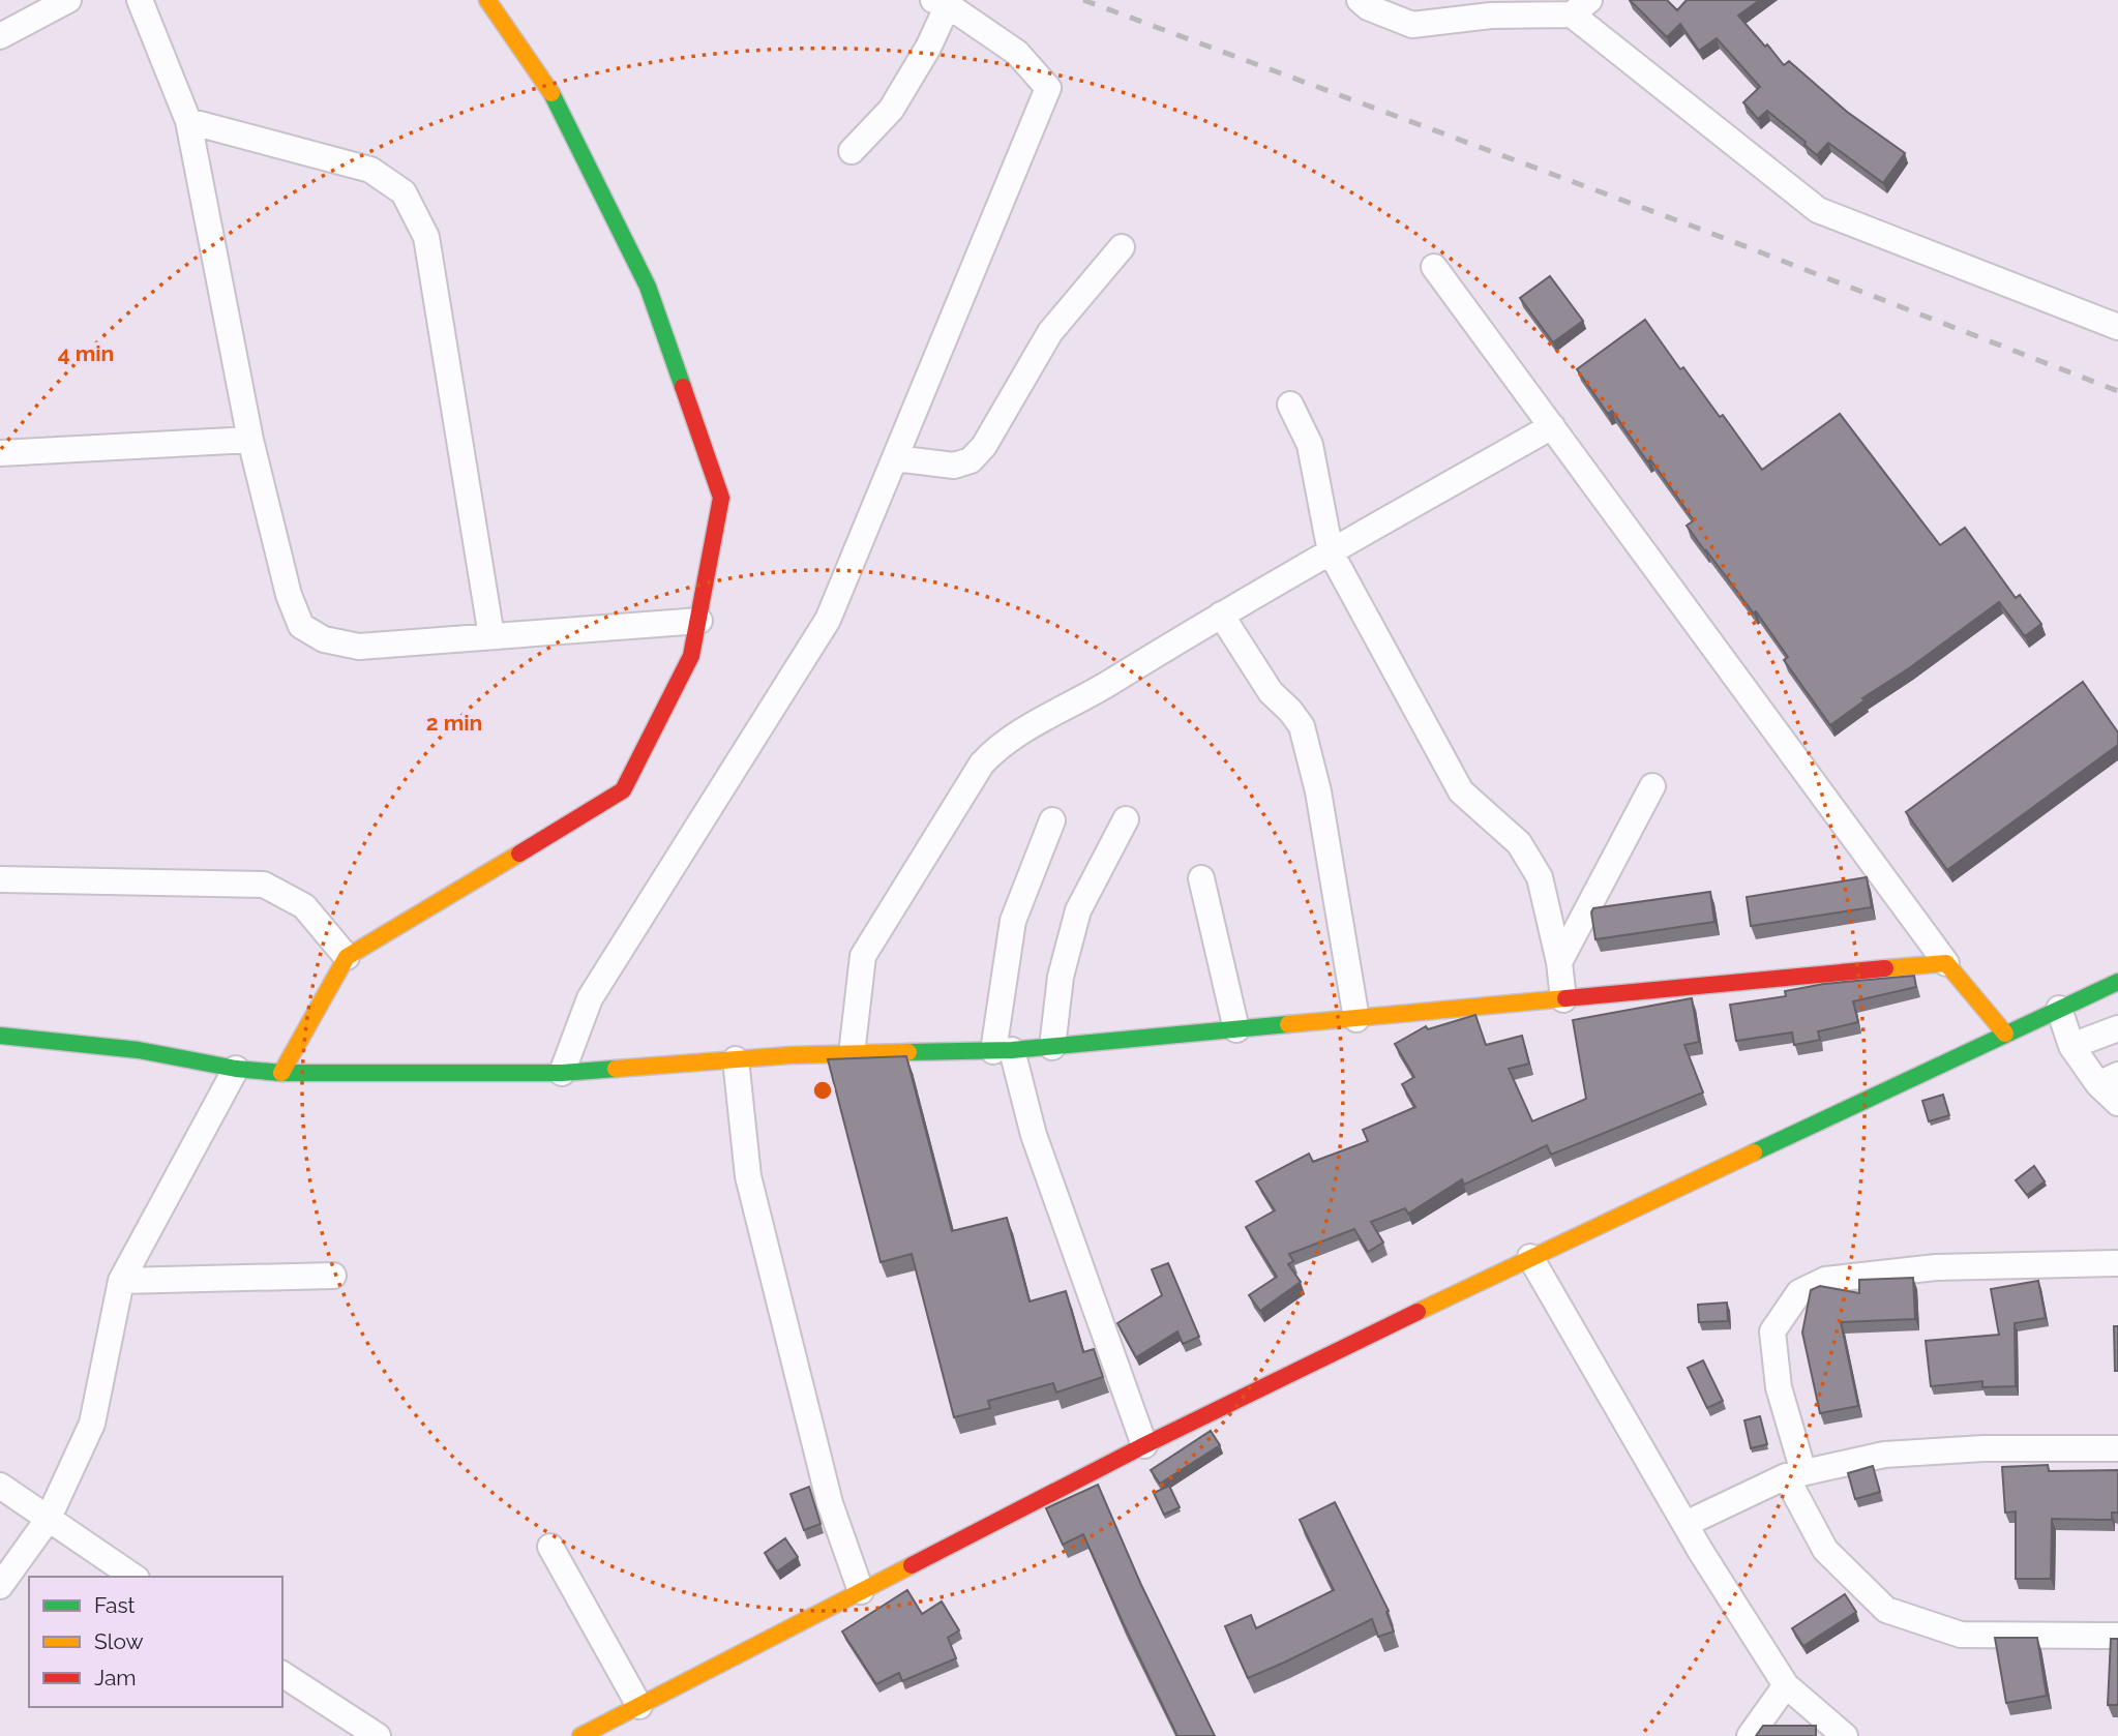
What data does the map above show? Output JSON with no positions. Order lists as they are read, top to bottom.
{
  "legend": ["Fast", "Slow", "Jam"],
  "rings": ["4 min", "2 min"]
}
